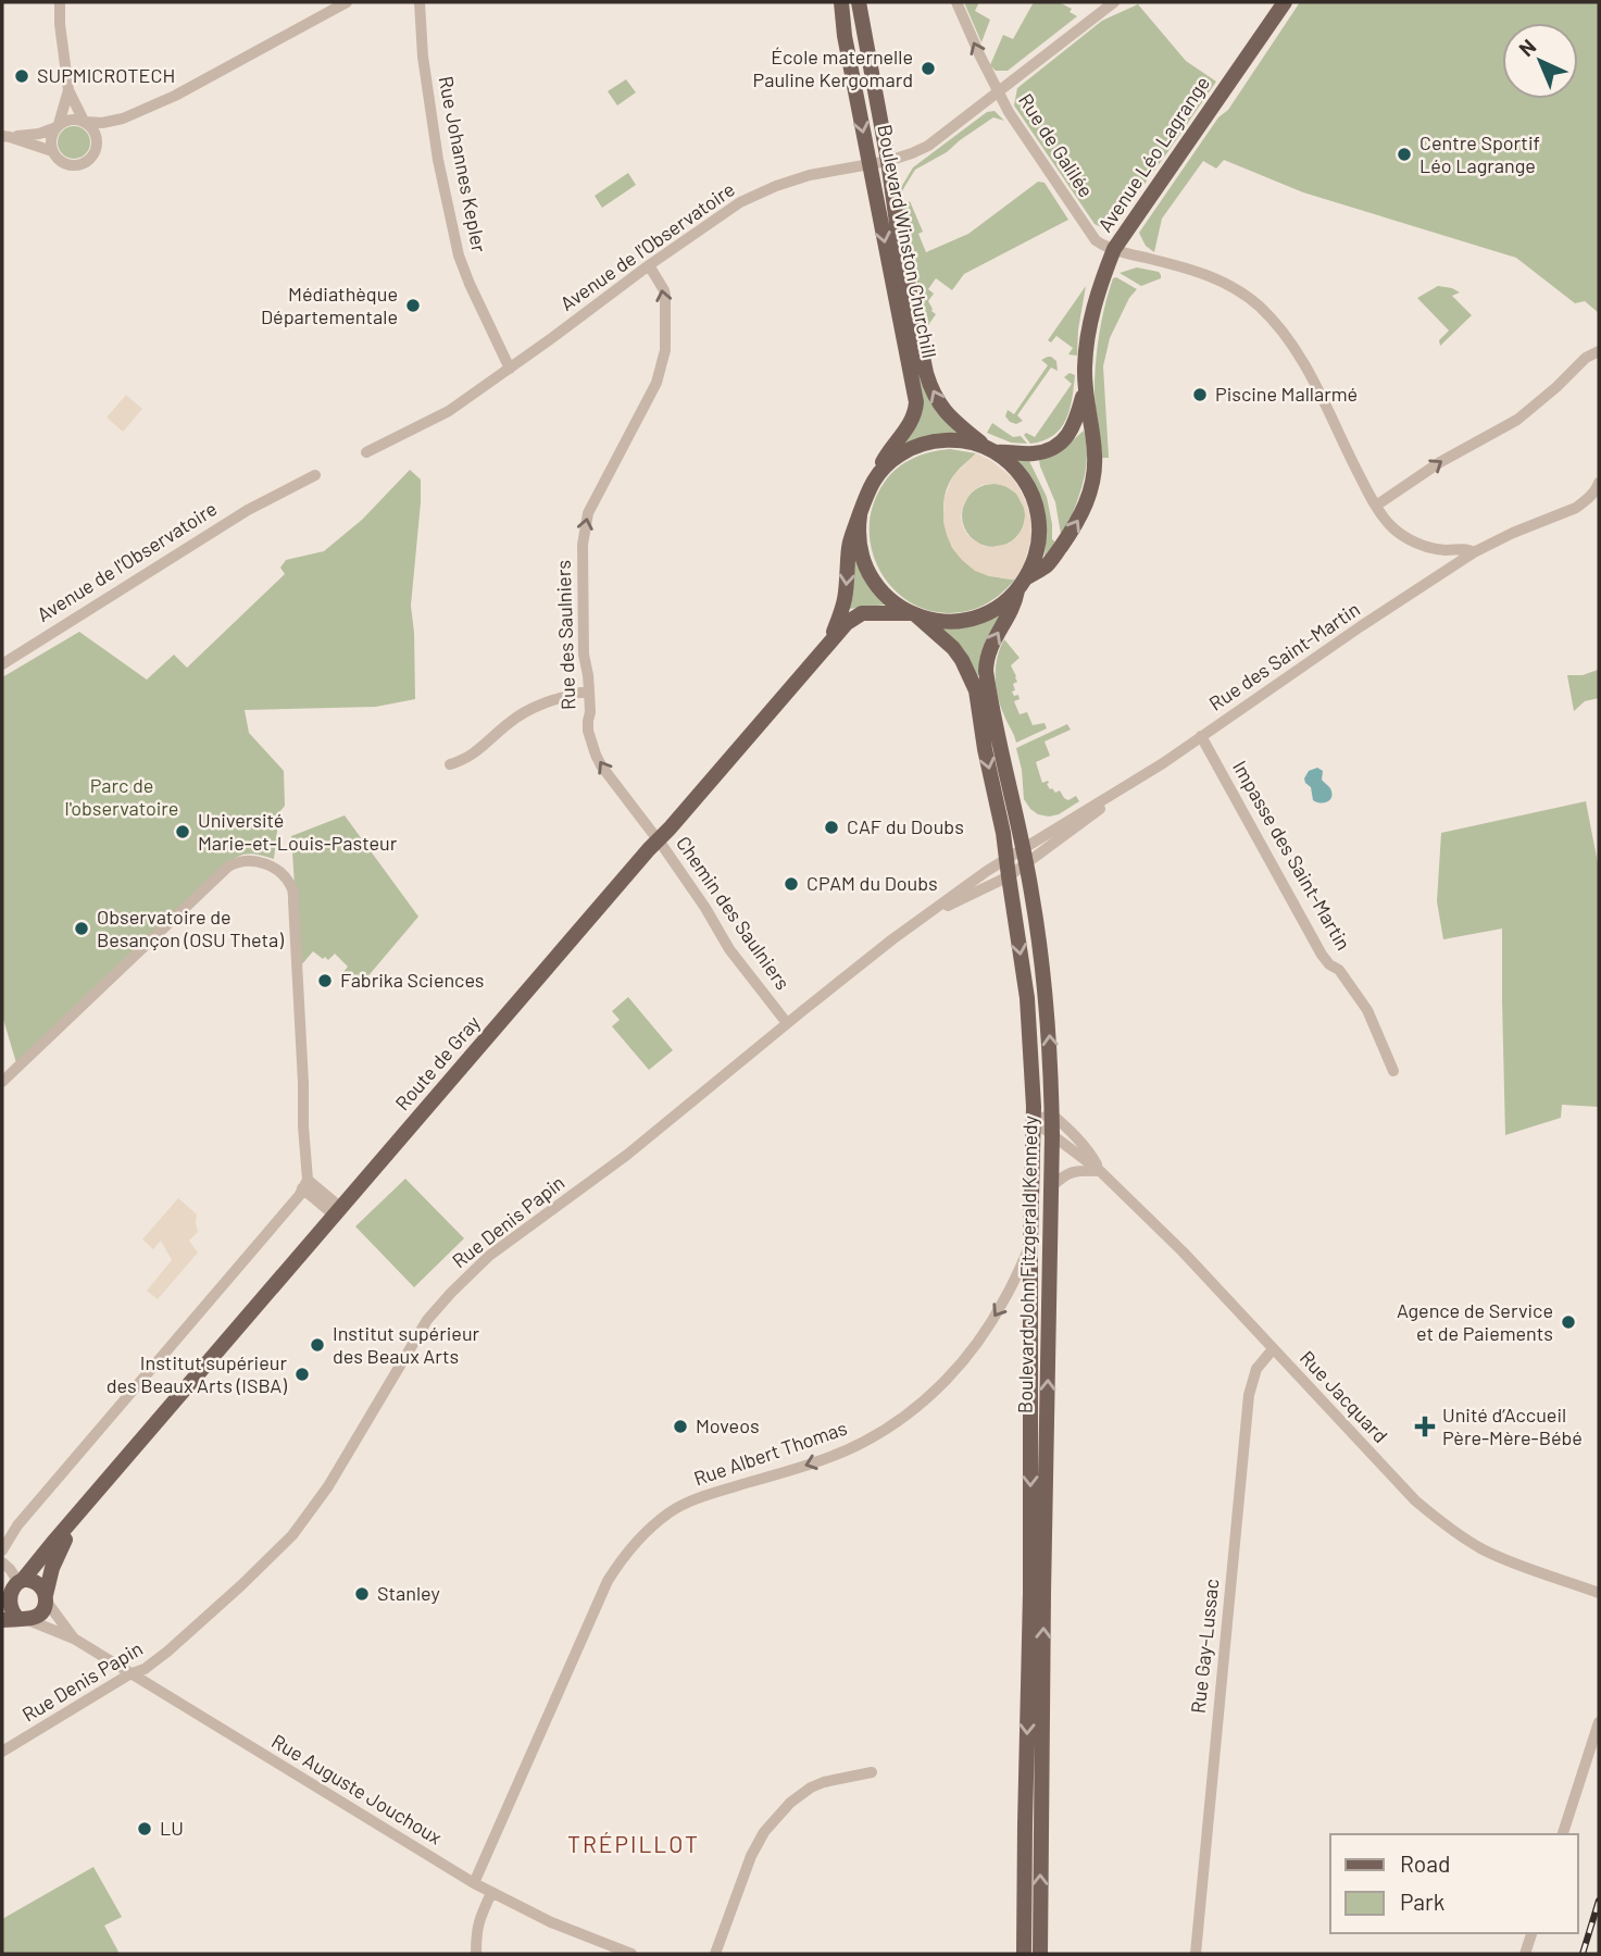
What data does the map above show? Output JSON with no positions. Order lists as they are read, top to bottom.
{
  "streets": {
    "main road": [
      "Avenue Léo Lagrange",
      "Boulevard Winston Churchill",
      "Route de Gray",
      "Boulevard John Fitzgerald Kennedy"
    ],
    "street": [
      "Rue de Galilée",
      "Rue Johannes Kepler",
      "Avenue de l'Observatoire",
      "Rue des Saulniers",
      "Rue des Saint-Martin",
      "Impasse des Saint-Martin",
      "Chemin des Saulniers",
      "Rue Denis Papin",
      "Rue Jacquard",
      "Rue Albert Thomas",
      "Rue Gay-Lussac",
      "Rue Auguste Jouchoux"
    ]
  },
  "crossings": [
    ["Rue de Galilée", "Avenue Léo Lagrange"],
    ["Rue de Galilée", "Avenue de l'Observatoire"],
    ["Avenue Léo Lagrange", "Boulevard Winston Churchill"],
    ["Avenue Léo Lagrange", "Route de Gray"],
    ["Avenue Léo Lagrange", "Boulevard John Fitzgerald Kennedy"],
    ["Rue Johannes Kepler", "Avenue de l'Observatoire"],
    ["Boulevard Winston Churchill", "Avenue de l'Observatoire"],
    ["Boulevard Winston Churchill", "Route de Gray"],
    ["Boulevard Winston Churchill", "Boulevard John Fitzgerald Kennedy"],
    ["Avenue de l'Observatoire", "Rue des Saulniers"],
    ["Rue des Saulniers", "Chemin des Saulniers"],
    ["Rue des Saint-Martin", "Impasse des Saint-Martin"],
    ["Rue des Saint-Martin", "Rue Denis Papin"],
    ["Rue des Saint-Martin", "Boulevard John Fitzgerald Kennedy"],
    ["Chemin des Saulniers", "Route de Gray"],
    ["Chemin des Saulniers", "Rue Denis Papin"],
    ["Route de Gray", "Boulevard John Fitzgerald Kennedy"],
    ["Route de Gray", "Rue Auguste Jouchoux"],
    ["Rue Denis Papin", "Boulevard John Fitzgerald Kennedy"],
    ["Rue Denis Papin", "Rue Auguste Jouchoux"],
    ["Boulevard John Fitzgerald Kennedy", "Rue Jacquard"],
    ["Boulevard John Fitzgerald Kennedy", "Rue Albert Thomas"],
    ["Rue Jacquard", "Rue Gay-Lussac"],
    ["Rue Albert Thomas", "Rue Auguste Jouchoux"]
  ],
  "one_way": ["Rue des Saulniers", "Rue Albert Thomas"],
  "districts": ["TRÉPILLOT"],
  "parks": ["Parc de l'observatoire"],
  "places": {
    "other": [
      "École maternelle Pauline Kergomard",
      "SUPMICROTECH",
      "Centre Sportif Léo Lagrange",
      "Médiathèque Départementale",
      "Piscine Mallarmé",
      "CAF du Doubs",
      "Université Marie-et-Louis-Pasteur",
      "CPAM du Doubs",
      "Observatoire de Besançon (OSU Theta)",
      "Fabrika Sciences",
      "Agence de Service et de Paiements",
      "Institut supérieur des Beaux Arts",
      "Institut supérieur des Beaux Arts (ISBA)",
      "Moveos",
      "Stanley",
      "LU"
    ],
    "health": ["Unité d’Accueil Père-Mère-Bébé"]
  },
  "legend": ["Road", "Park"],
  "north": "top left"
}
